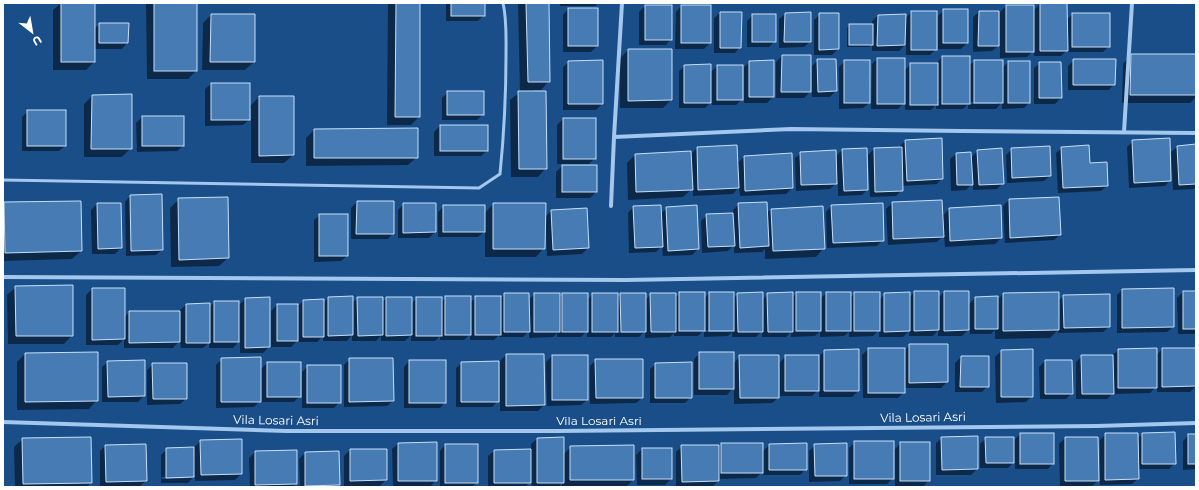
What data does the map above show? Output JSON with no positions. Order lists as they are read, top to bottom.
{
  "streets": {
    "street": ["Vila Losari Asri"]
  },
  "north": "bottom right"
}
